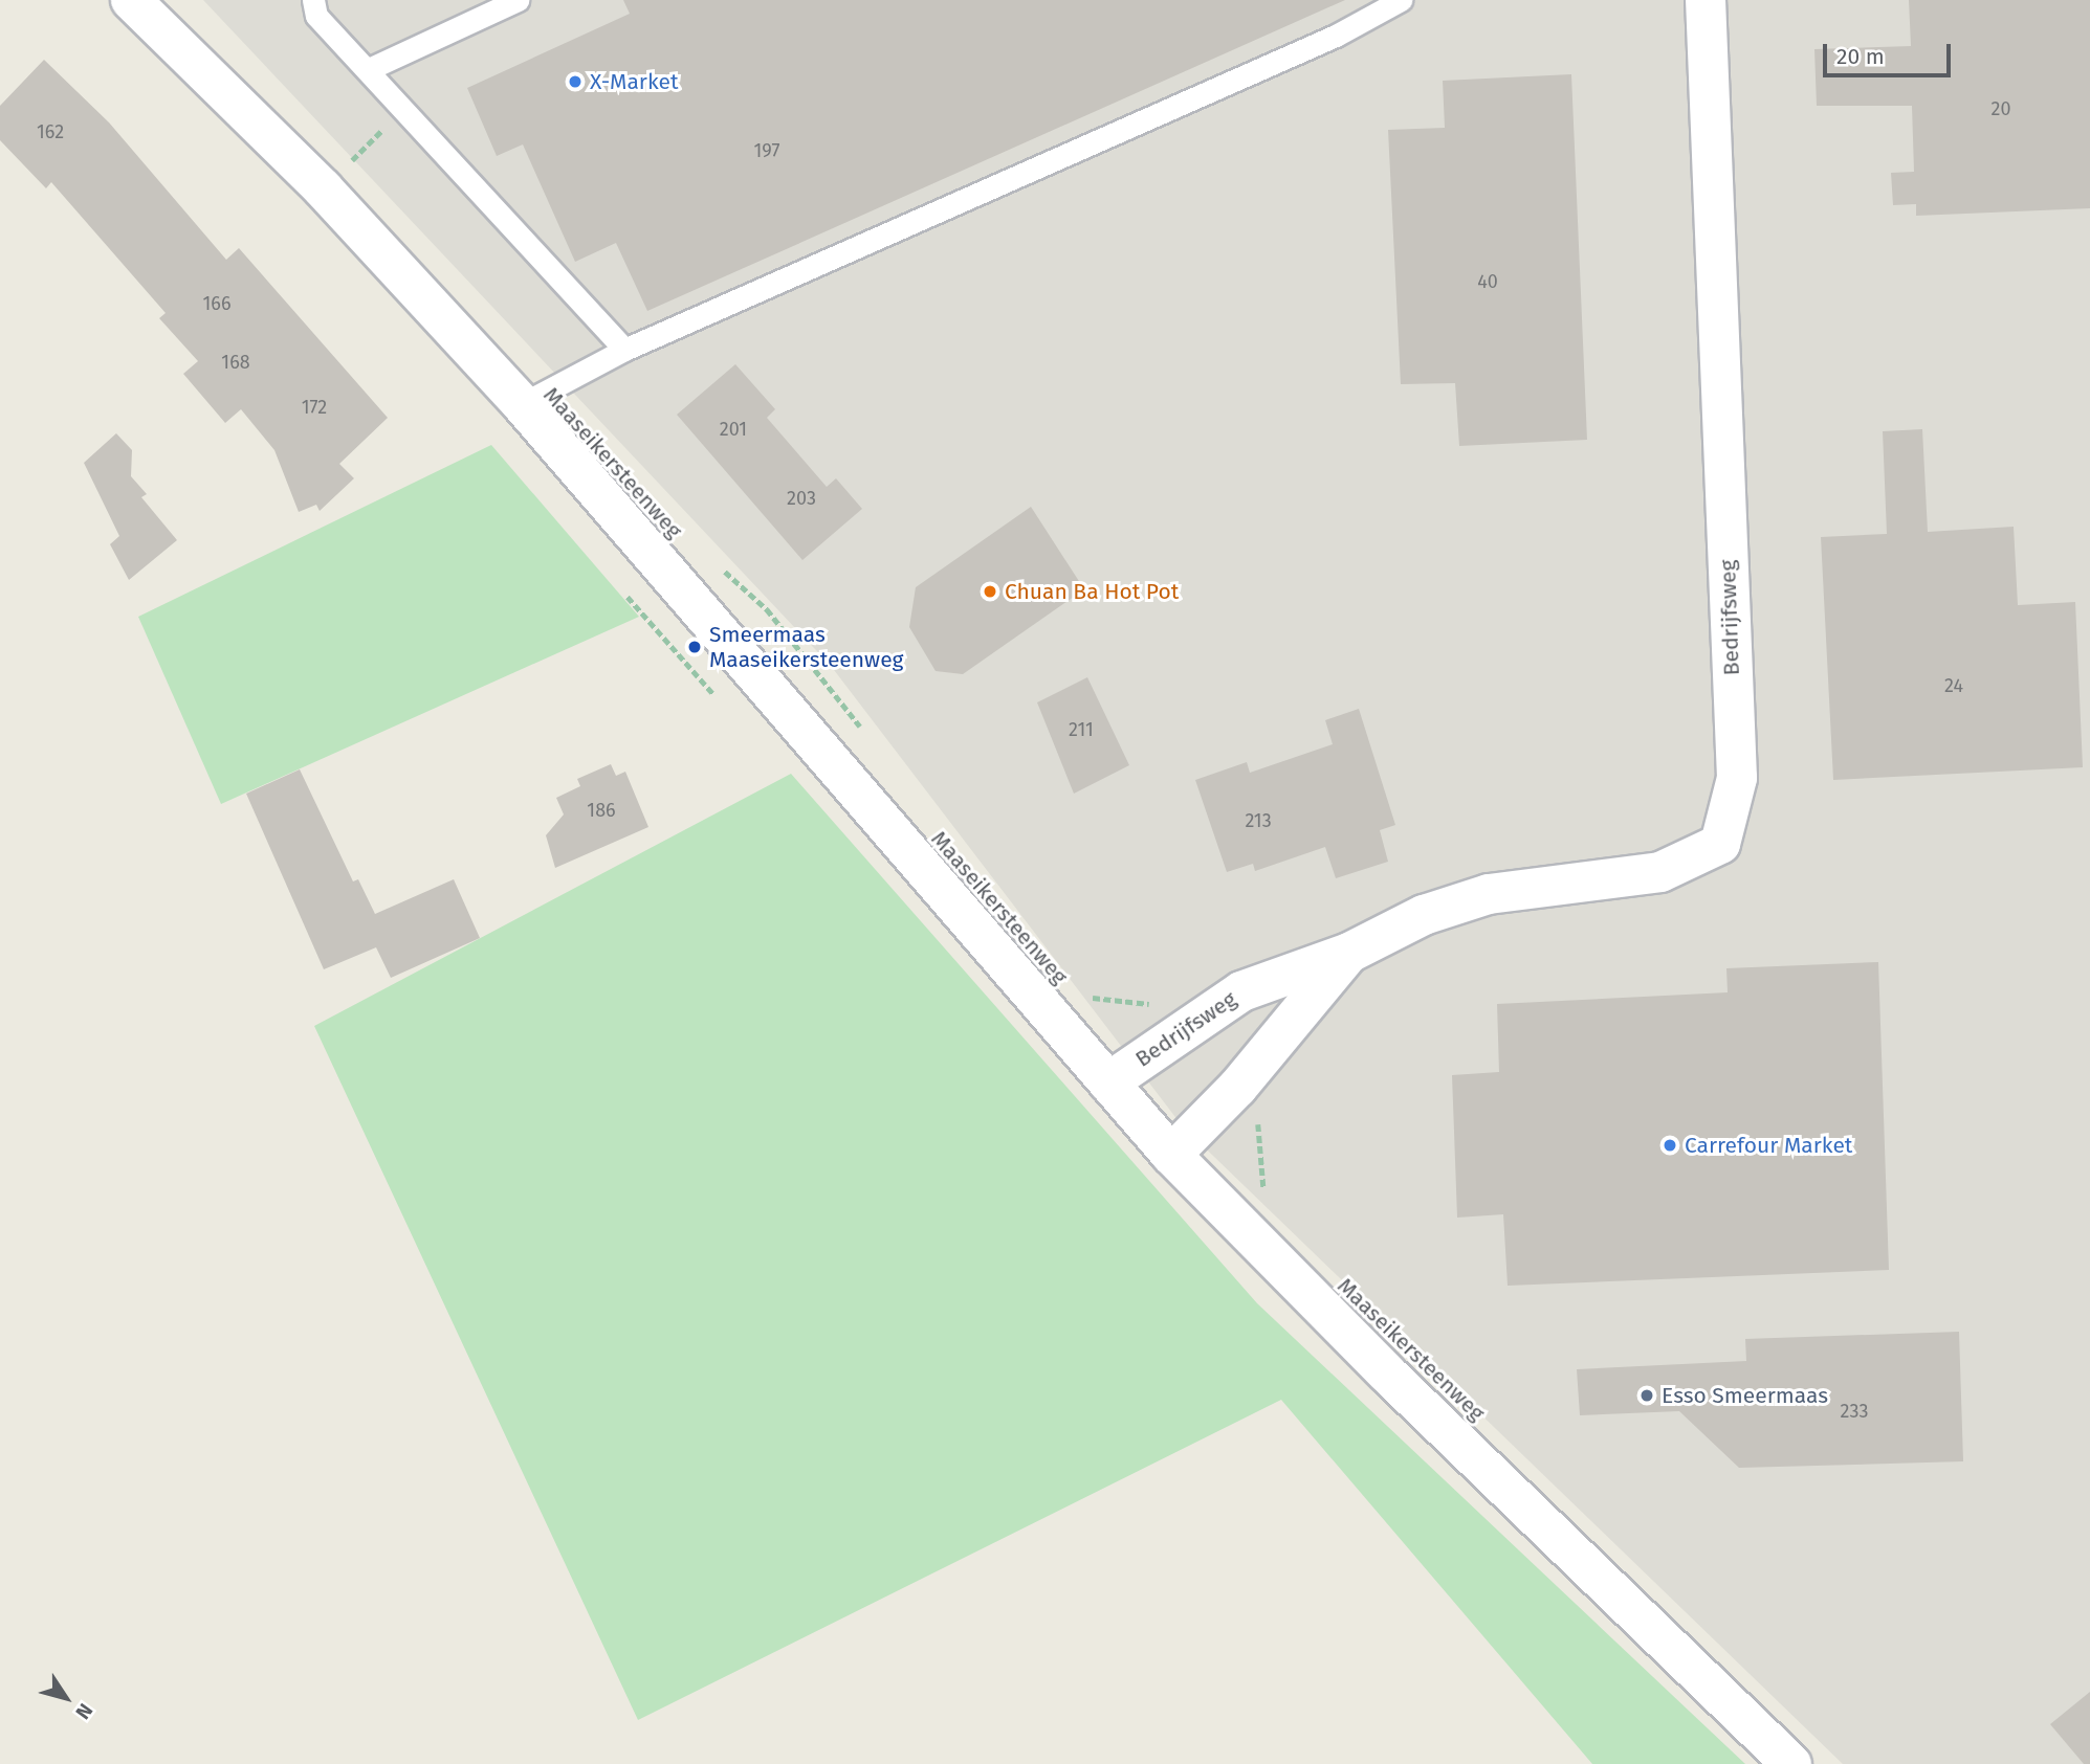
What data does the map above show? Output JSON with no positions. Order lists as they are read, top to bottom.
{
  "streets": {
    "main road": ["Maaseikersteenweg", "Bedrijfsweg"]
  },
  "crossings": [
    ["Maaseikersteenweg", "Bedrijfsweg"]
  ],
  "places": [
    "X-Market",
    "Chuan Ba Hot Pot",
    "Smeermaas Maaseikersteenweg",
    "Carrefour Market",
    "Esso Smeermaas"
  ],
  "house_numbers": [
    "20",
    "162",
    "197",
    "40",
    "166",
    "168",
    "172",
    "201",
    "203",
    "24",
    "211",
    "186",
    "213",
    "233"
  ],
  "scale_bar": "20 m",
  "north": "bottom right"
}
